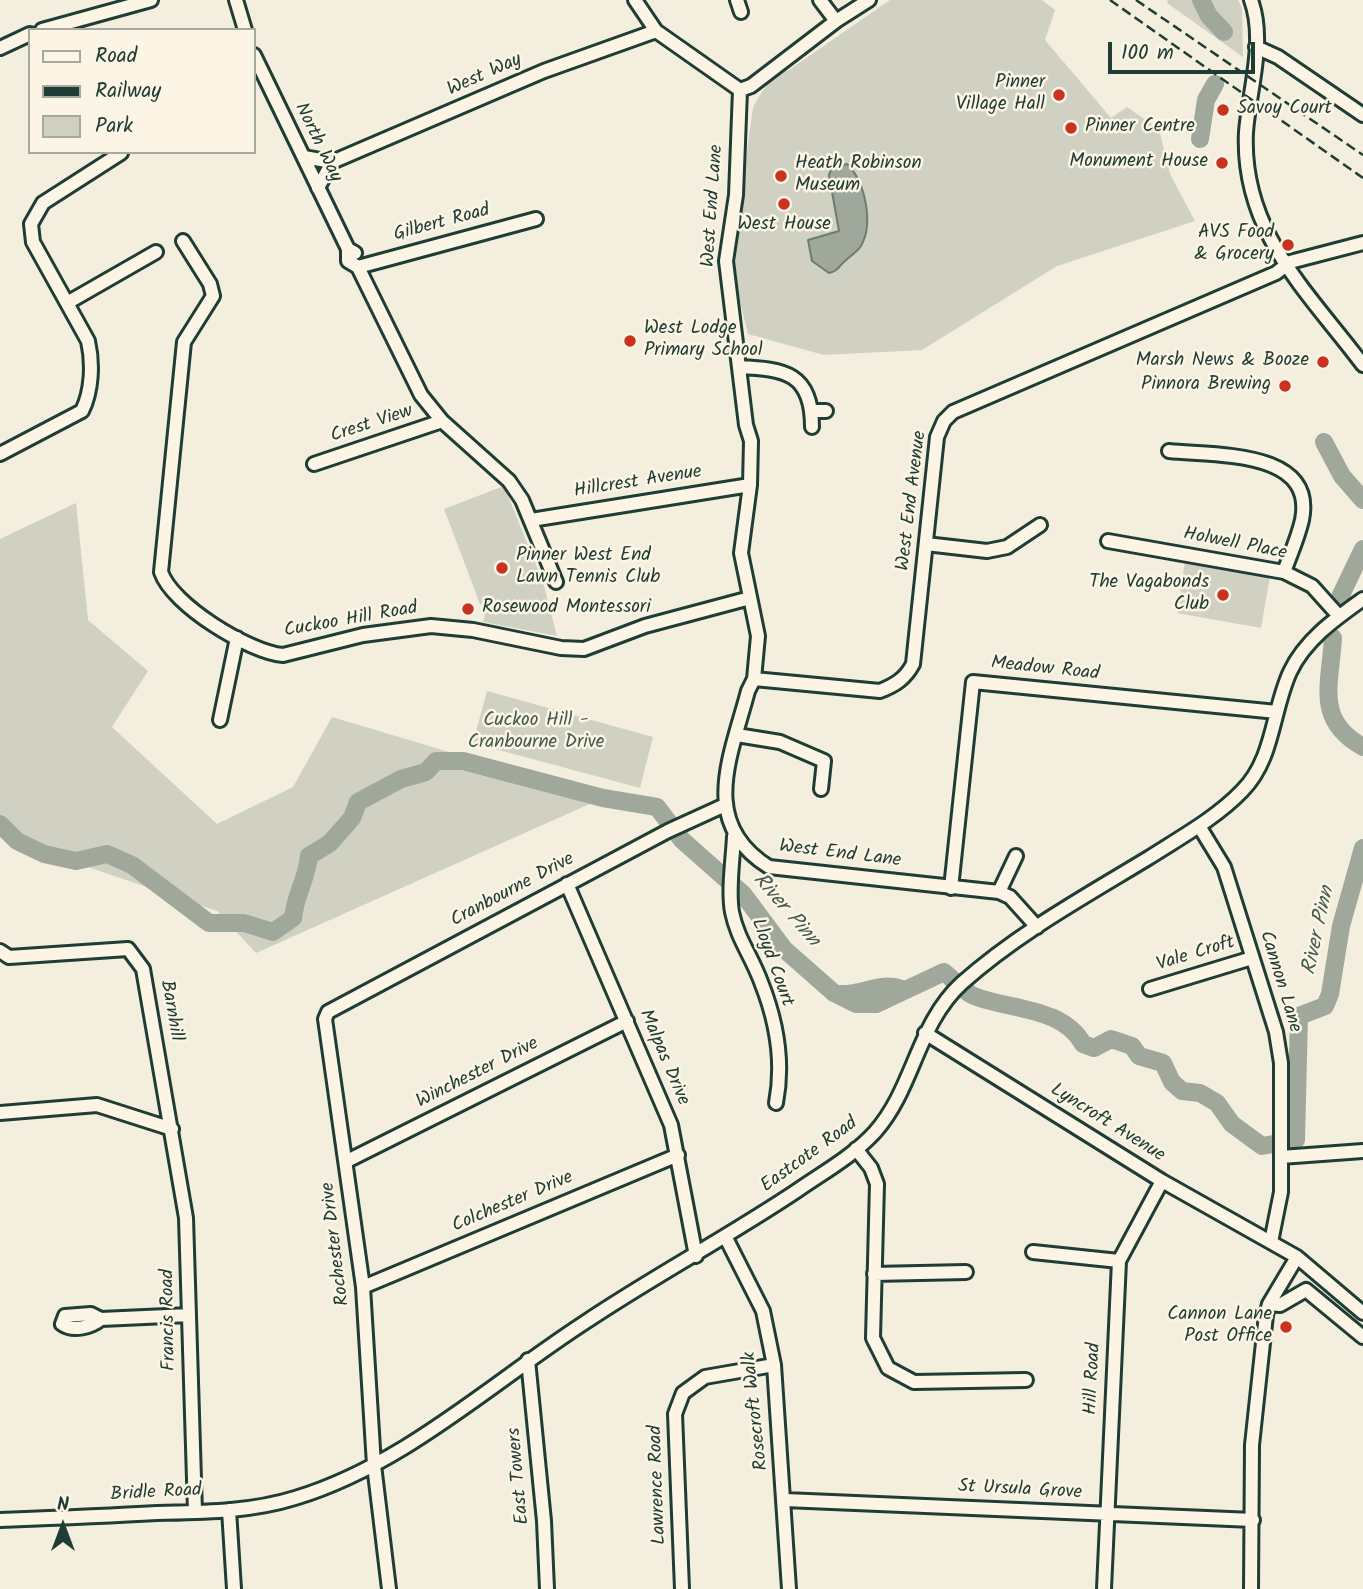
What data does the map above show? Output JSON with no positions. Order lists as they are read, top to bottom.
{
  "streets": {
    "street": [
      "West Way",
      "North Way",
      "West End Lane",
      "Gilbert Road",
      "Crest View",
      "Hillcrest Avenue",
      "West End Avenue",
      "Holwell Place",
      "Cuckoo Hill Road",
      "Meadow Road",
      "Cranbourne Drive",
      "Vale Croft",
      "Lloyd Court",
      "Cannon Lane",
      "Barnhill",
      "Malpas Drive",
      "Winchester Drive",
      "Lyncroft Avenue",
      "Eastcote Road",
      "Colchester Drive",
      "Rochester Drive",
      "Francis Road",
      "Hill Road",
      "Rosecroft Walk",
      "East Towers",
      "Lawrence Road",
      "St Ursula Grove",
      "Bridle Road"
    ]
  },
  "crossings": [
    ["North Way", "Gilbert Road"],
    ["North Way", "Crest View"],
    ["North Way", "Hillcrest Avenue"],
    ["West End Lane", "Hillcrest Avenue"],
    ["West End Lane", "West End Avenue"],
    ["West End Lane", "Cuckoo Hill Road"],
    ["West End Lane", "Meadow Road"],
    ["West End Lane", "Cranbourne Drive"],
    ["West End Lane", "Lloyd Court"],
    ["Holwell Place", "Eastcote Road"],
    ["Meadow Road", "Eastcote Road"],
    ["Cranbourne Drive", "Malpas Drive"],
    ["Cranbourne Drive", "Rochester Drive"],
    ["Vale Croft", "Cannon Lane"],
    ["Cannon Lane", "Lyncroft Avenue"],
    ["Cannon Lane", "Eastcote Road"],
    ["Barnhill", "Francis Road"],
    ["Malpas Drive", "Winchester Drive"],
    ["Malpas Drive", "Eastcote Road"],
    ["Malpas Drive", "Colchester Drive"],
    ["Winchester Drive", "Rochester Drive"],
    ["Lyncroft Avenue", "Eastcote Road"],
    ["Lyncroft Avenue", "Hill Road"],
    ["Eastcote Road", "Rochester Drive"],
    ["Eastcote Road", "Rosecroft Walk"],
    ["Eastcote Road", "East Towers"],
    ["Eastcote Road", "Bridle Road"],
    ["Colchester Drive", "Rochester Drive"],
    ["Francis Road", "Bridle Road"],
    ["Hill Road", "St Ursula Grove"],
    ["Rosecroft Walk", "Lawrence Road"],
    ["Rosecroft Walk", "St Ursula Grove"]
  ],
  "water": ["River Pinn"],
  "parks": ["Cuckoo Hill - Cranbourne Drive"],
  "places": [
    "Pinner Village Hall",
    "Savoy Court",
    "Pinner Centre",
    "Monument House",
    "Heath Robinson Museum",
    "West House",
    "AVS Food & Grocery",
    "West Lodge Primary School",
    "Marsh News & Booze",
    "Pinnora Brewing",
    "Pinner West End Lawn Tennis Club",
    "The Vagabonds Club",
    "Rosewood Montessori",
    "Cannon Lane Post Office"
  ],
  "legend": ["Road", "Railway", "Park"],
  "scale_bar": "100 m",
  "north": "top"
}
